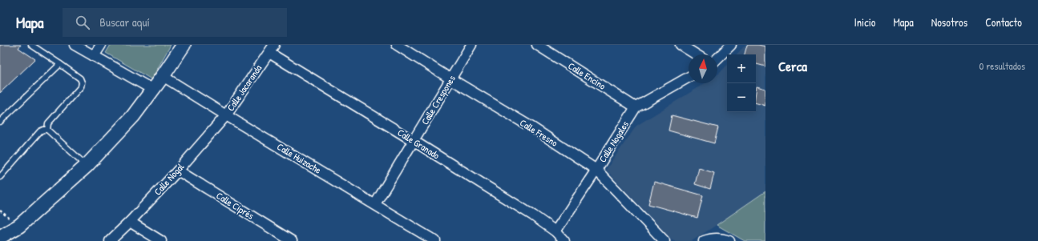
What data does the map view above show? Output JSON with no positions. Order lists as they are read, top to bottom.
{
  "streets": {
    "street": [
      "Calle Encino",
      "Calle Jacaranda",
      "Calle Crespones",
      "Calle Fresno",
      "Calle Nogales",
      "Calle Granado",
      "Calle Huizache",
      "Calle Nogal",
      "Calle Ciprés"
    ]
  },
  "crossings": [
    ["Calle Encino", "Calle Nogales"],
    ["Calle Jacaranda", "Calle Granado"],
    ["Calle Jacaranda", "Calle Huizache"],
    ["Calle Jacaranda", "Calle Nogal"],
    ["Calle Crespones", "Calle Fresno"],
    ["Calle Crespones", "Calle Granado"],
    ["Calle Crespones", "Calle Huizache"],
    ["Calle Fresno", "Calle Nogales"],
    ["Calle Nogales", "Calle Granado"],
    ["Calle Huizache", "Calle Nogal"],
    ["Calle Nogal", "Calle Ciprés"]
  ],
  "north": "top",
  "page": {
    "header": "Mapa",
    "search": "Buscar aquí",
    "nav": [
      "Inicio",
      "Mapa",
      "Nosotros",
      "Contacto"
    ],
    "heading": ["Cerca", "0 resultados"],
    "map_buttons": ["+", "−"]
  }
}
